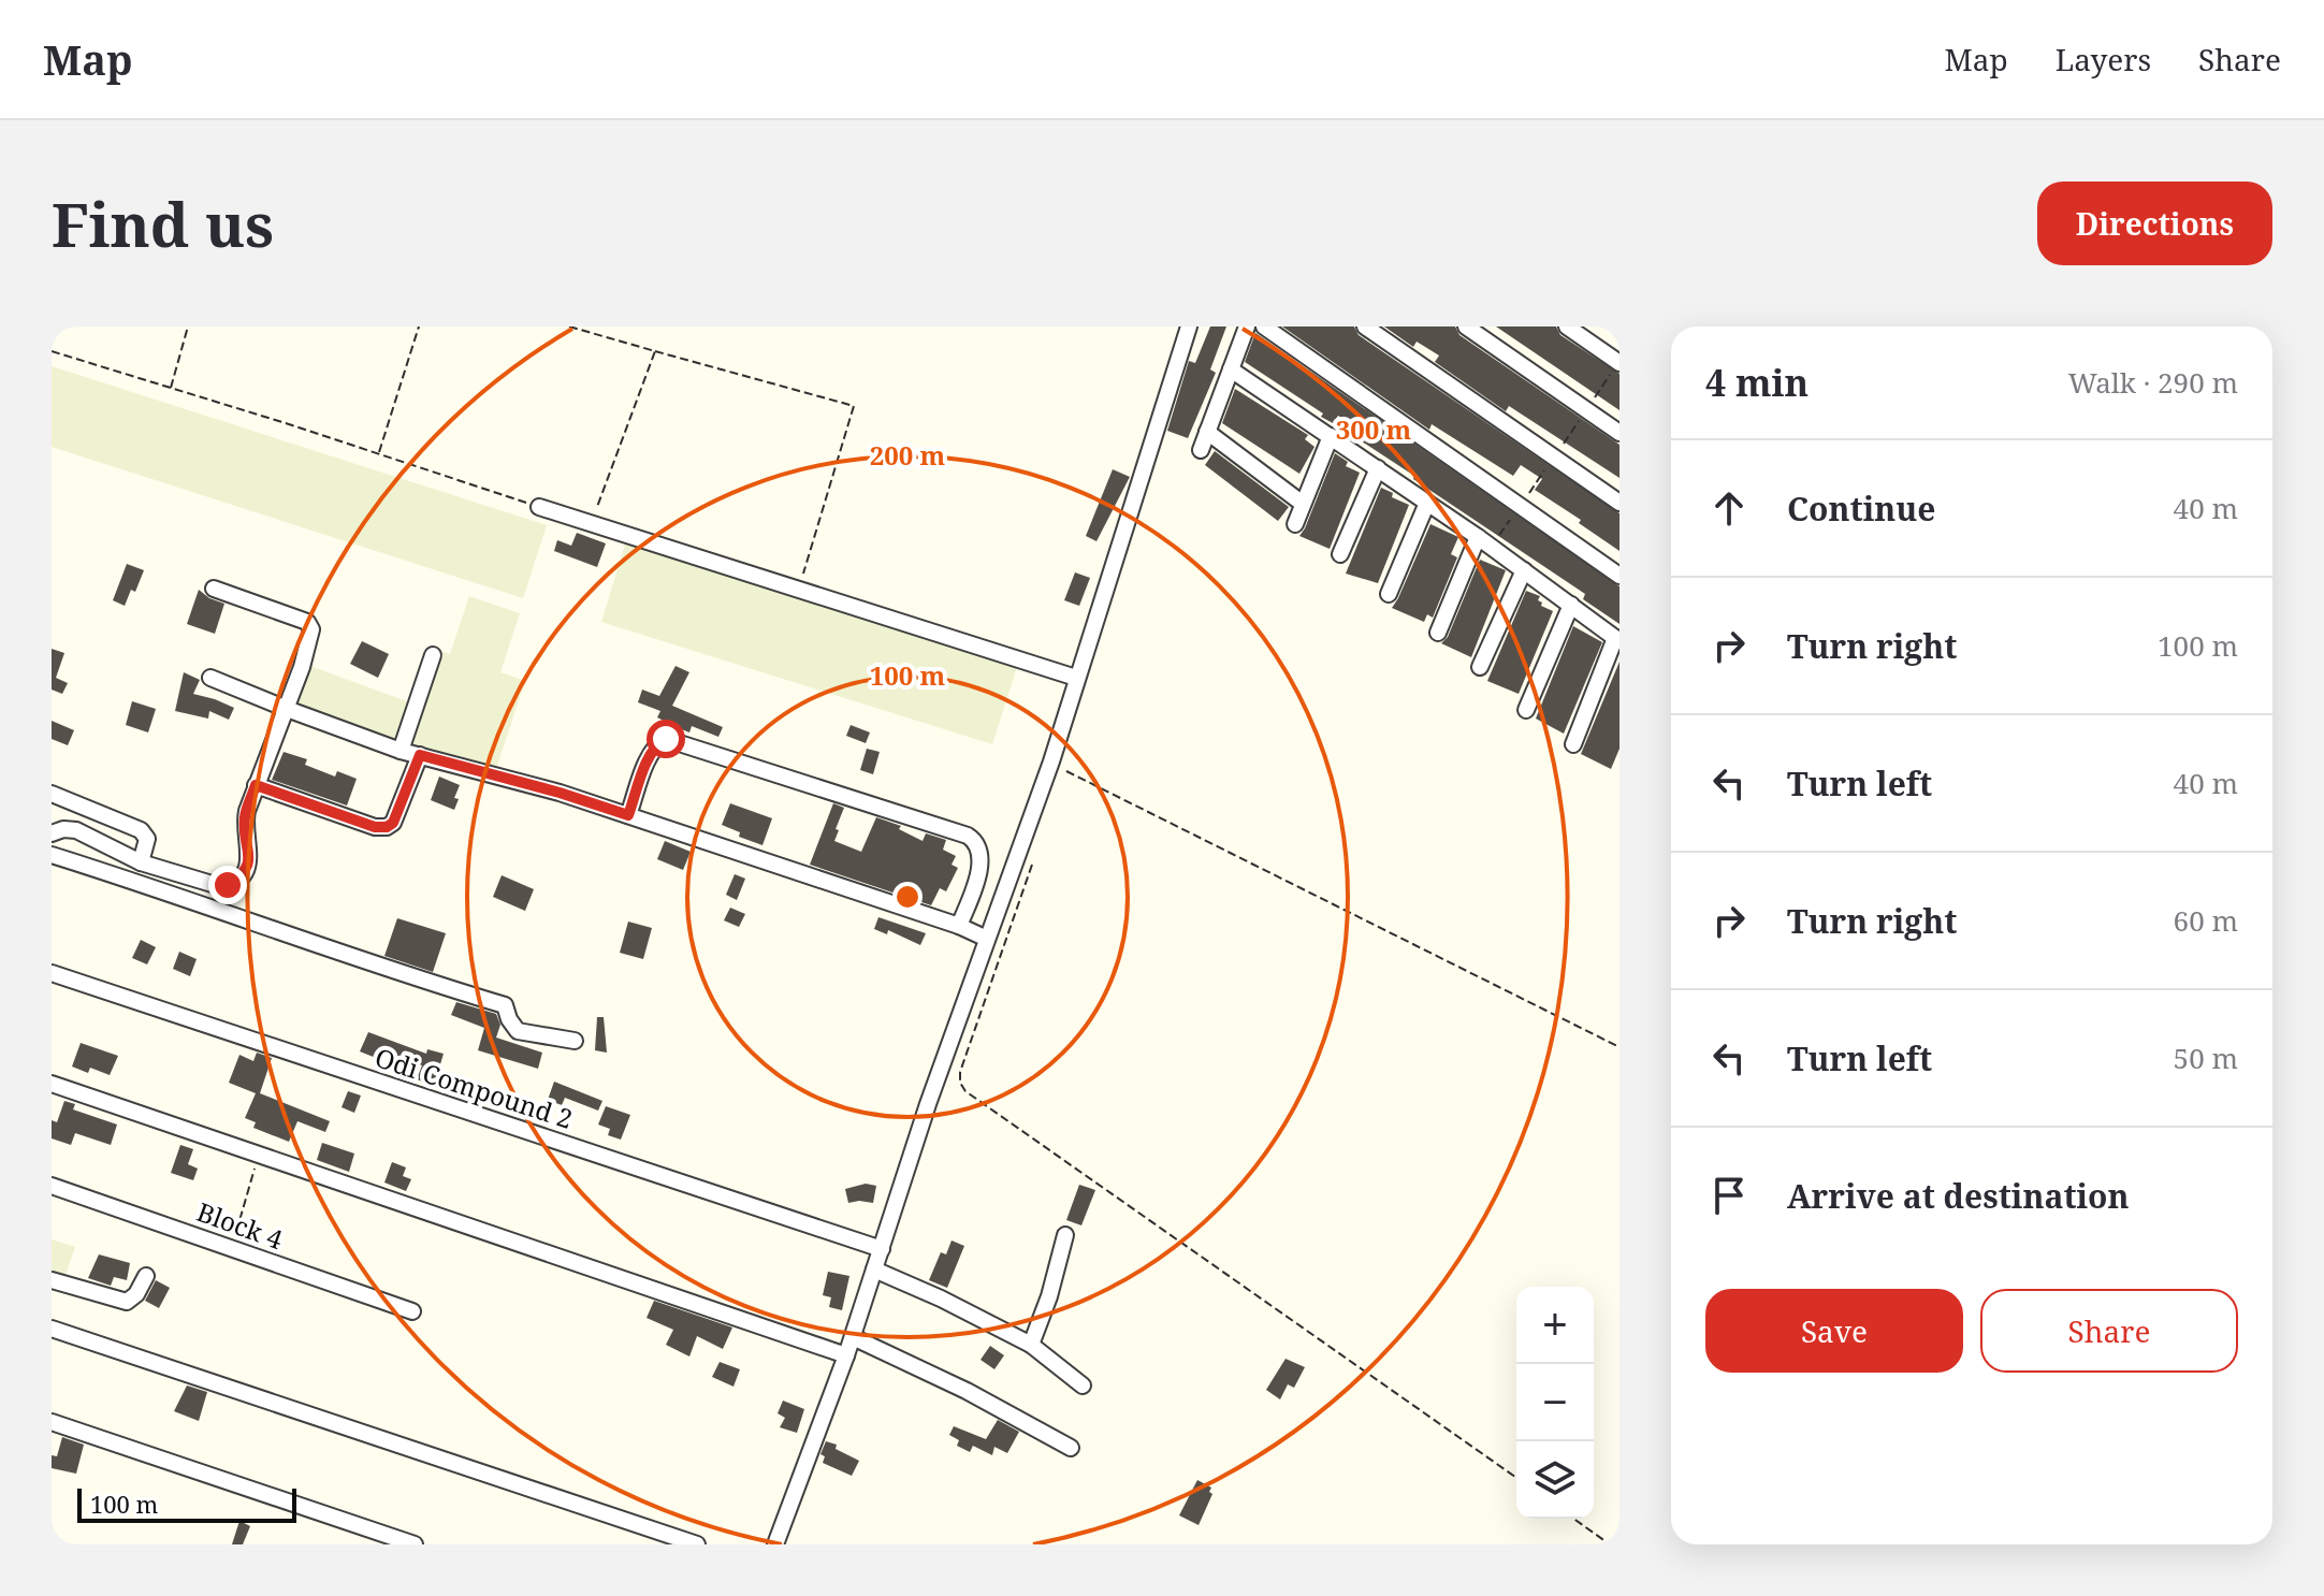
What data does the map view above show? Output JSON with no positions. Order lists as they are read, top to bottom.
{
  "streets": {
    "street": ["Odi Compound 2", "Block 4"]
  },
  "scale_bar": "100 m",
  "page": {
    "header": "Map",
    "nav": ["Map", "Layers", "Share"],
    "buttons": [
      "Directions",
      ["Save", "Share"]
    ],
    "title": "Find us",
    "heading": ["4 min", "Walk · 290 m"],
    "list": [
      ["Continue", "40 m"],
      ["Turn right", "100 m"],
      ["Turn left", "40 m"],
      ["Turn right", "60 m"],
      ["Turn left", "50 m"],
      "Arrive at destination"
    ],
    "map_buttons": ["+", "−"],
    "scale": "100 m"
  },
  "rings": ["300 m", "200 m", "100 m"]
}
